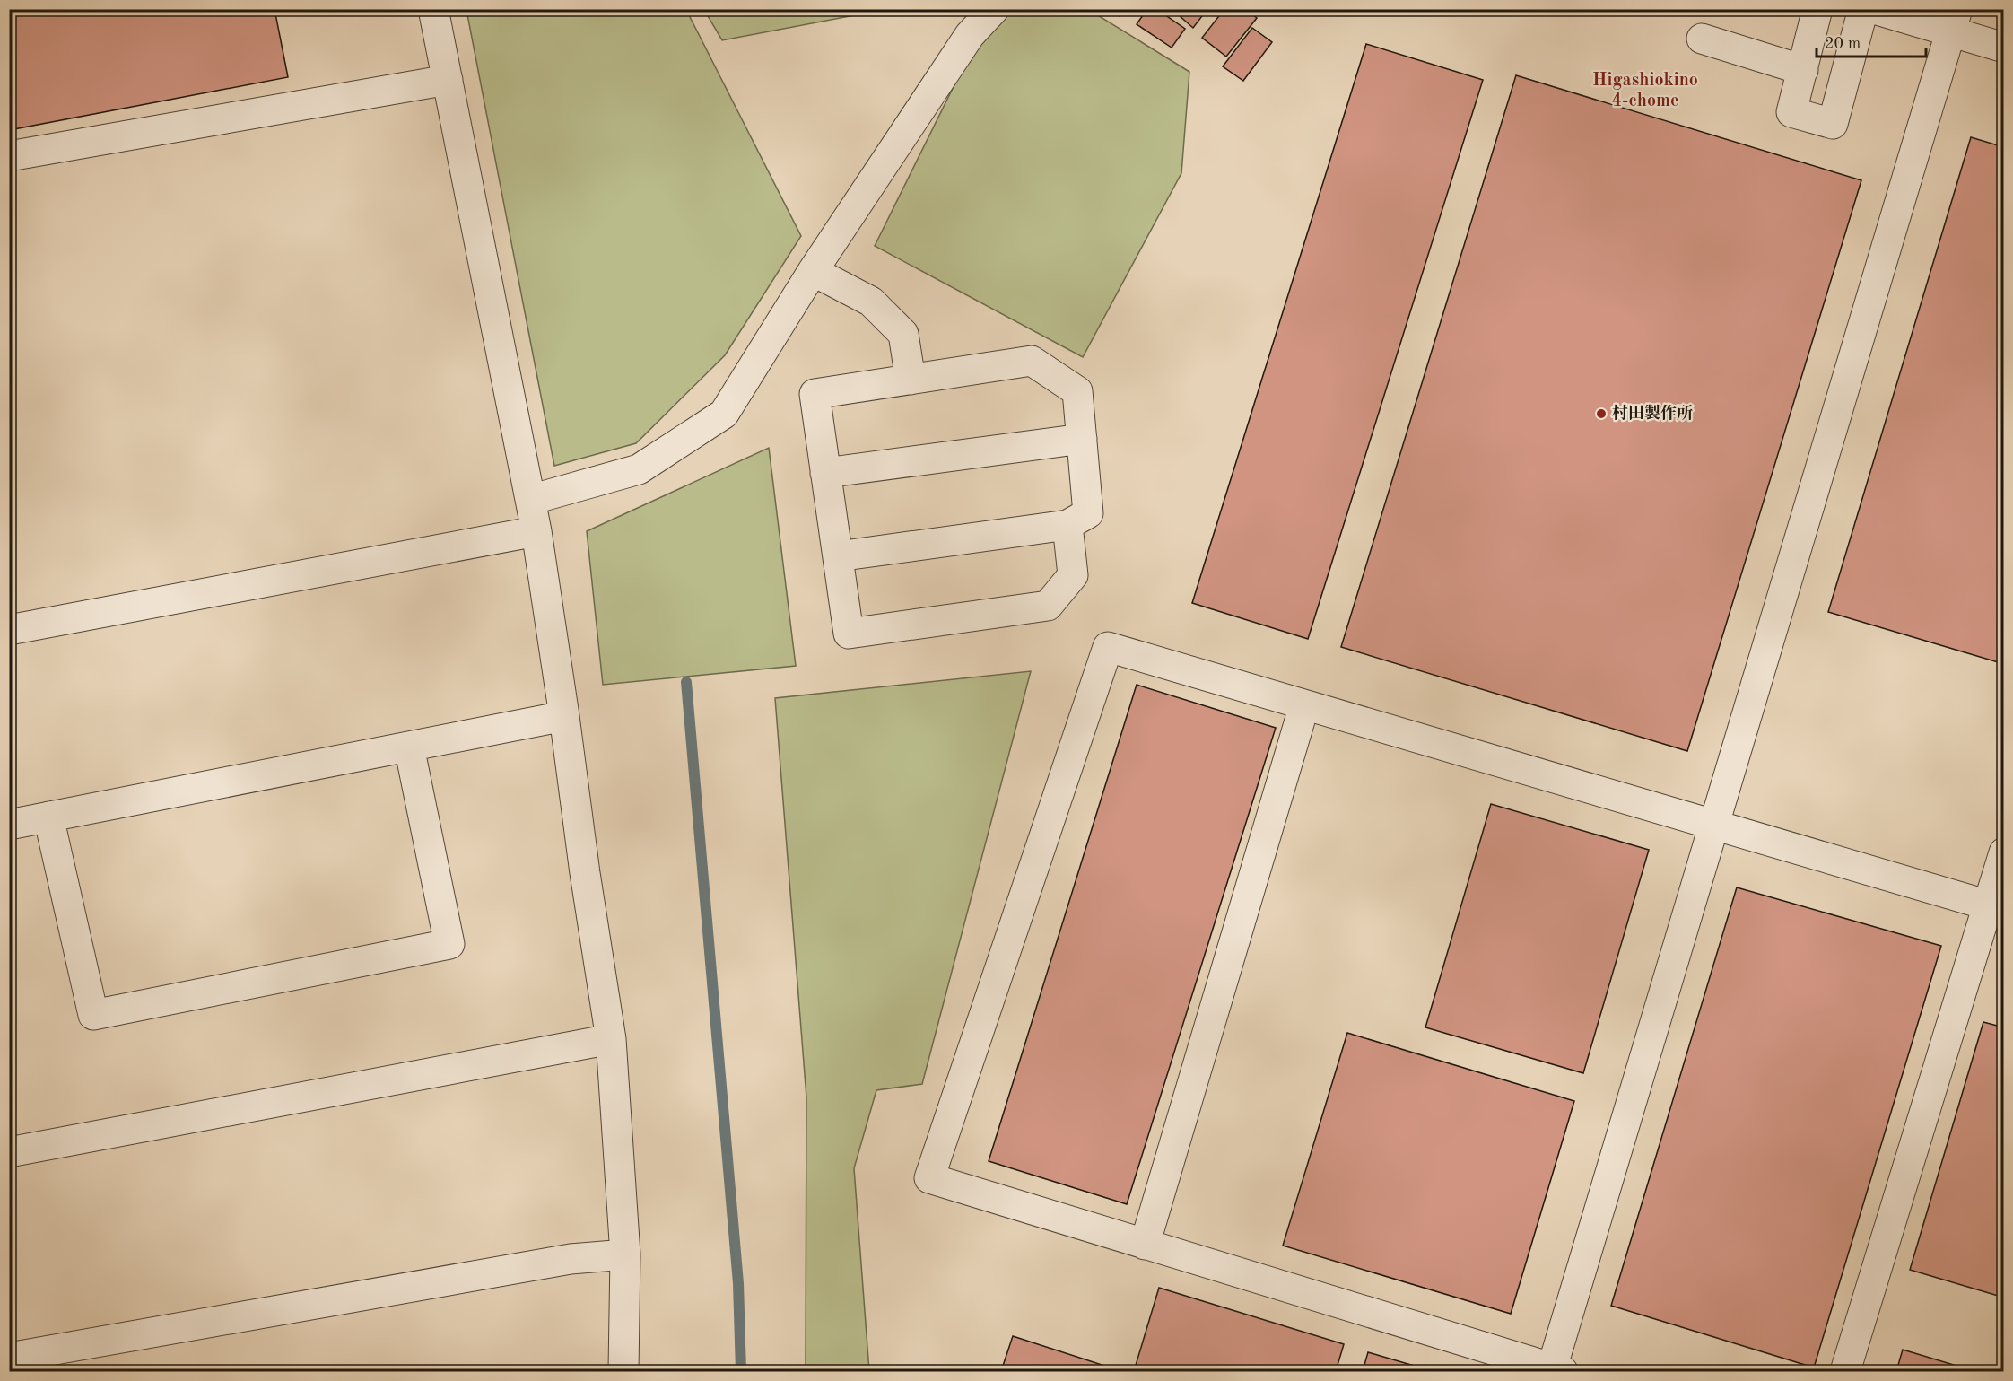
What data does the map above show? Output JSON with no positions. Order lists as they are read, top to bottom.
{
  "districts": ["Higashiokino 4-chome"],
  "places": ["村田製作所"],
  "scale_bar": "20 m"
}
